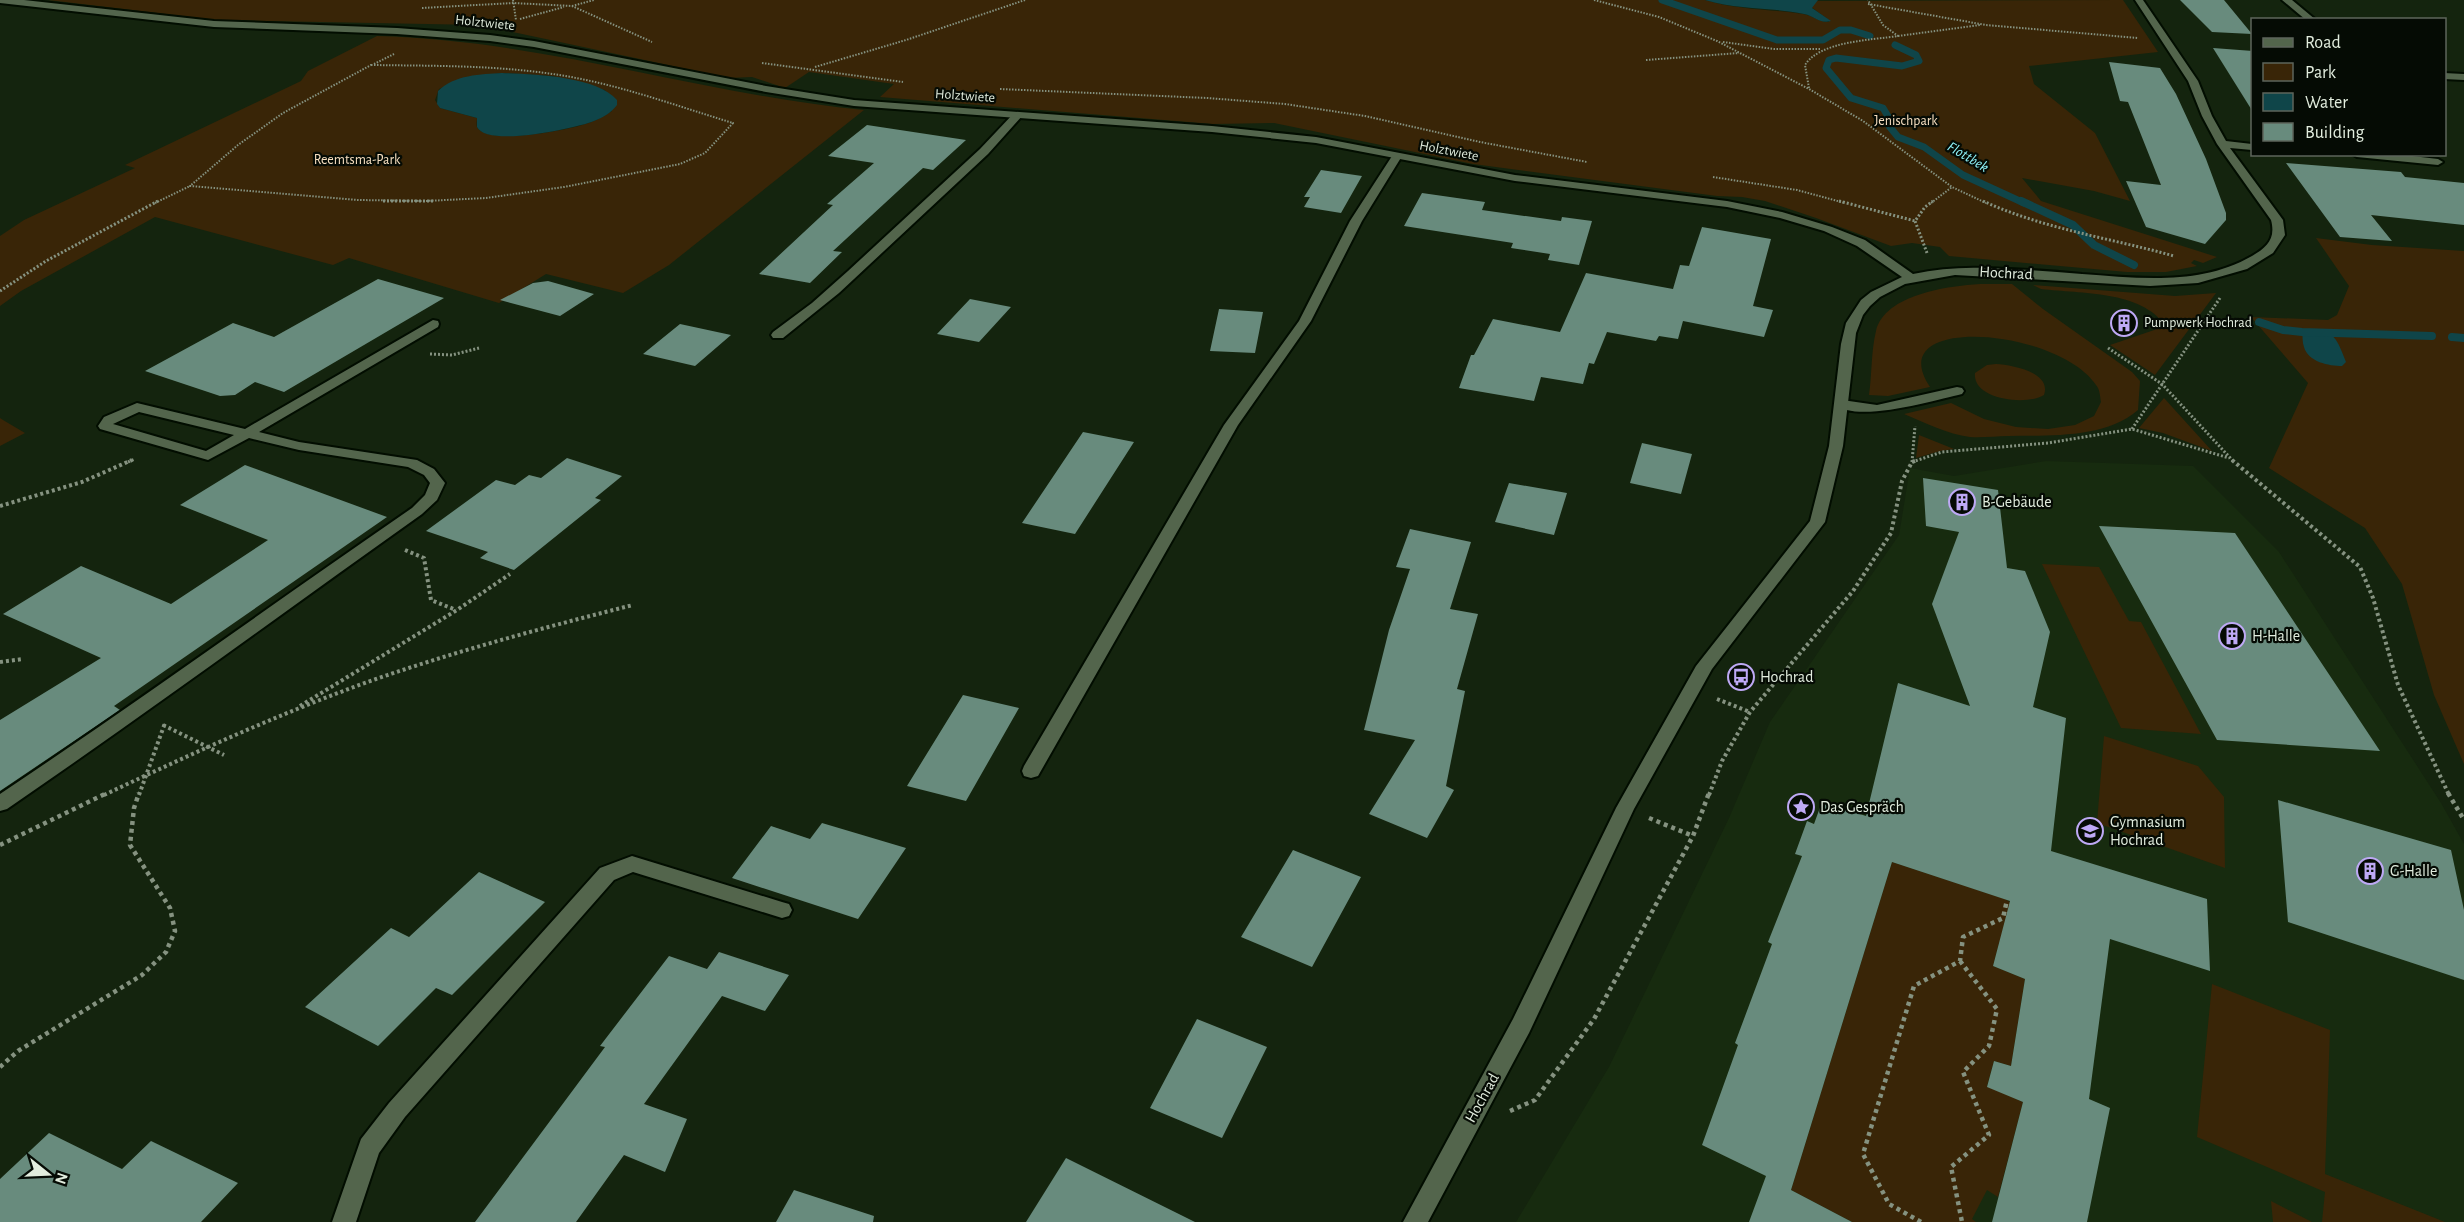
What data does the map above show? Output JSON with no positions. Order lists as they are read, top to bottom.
{
  "streets": {
    "street": ["Holztwiete", "Hochrad"]
  },
  "crossings": [
    ["Holztwiete", "Hochrad"]
  ],
  "water": ["Flottbek"],
  "parks": ["Jenischpark", "Reemtsma-Park"],
  "places": {
    "building": [
      "Pumpwerk Hochrad",
      "B-Gebäude",
      "H-Halle",
      "G-Halle"
    ],
    "bus stop": ["Hochrad"],
    "place": ["Das Gespräch"],
    "school or university": ["Gymnasium Hochrad"]
  },
  "legend": [
    "Road",
    "Park",
    "Water",
    "Building"
  ],
  "north": "right"
}
